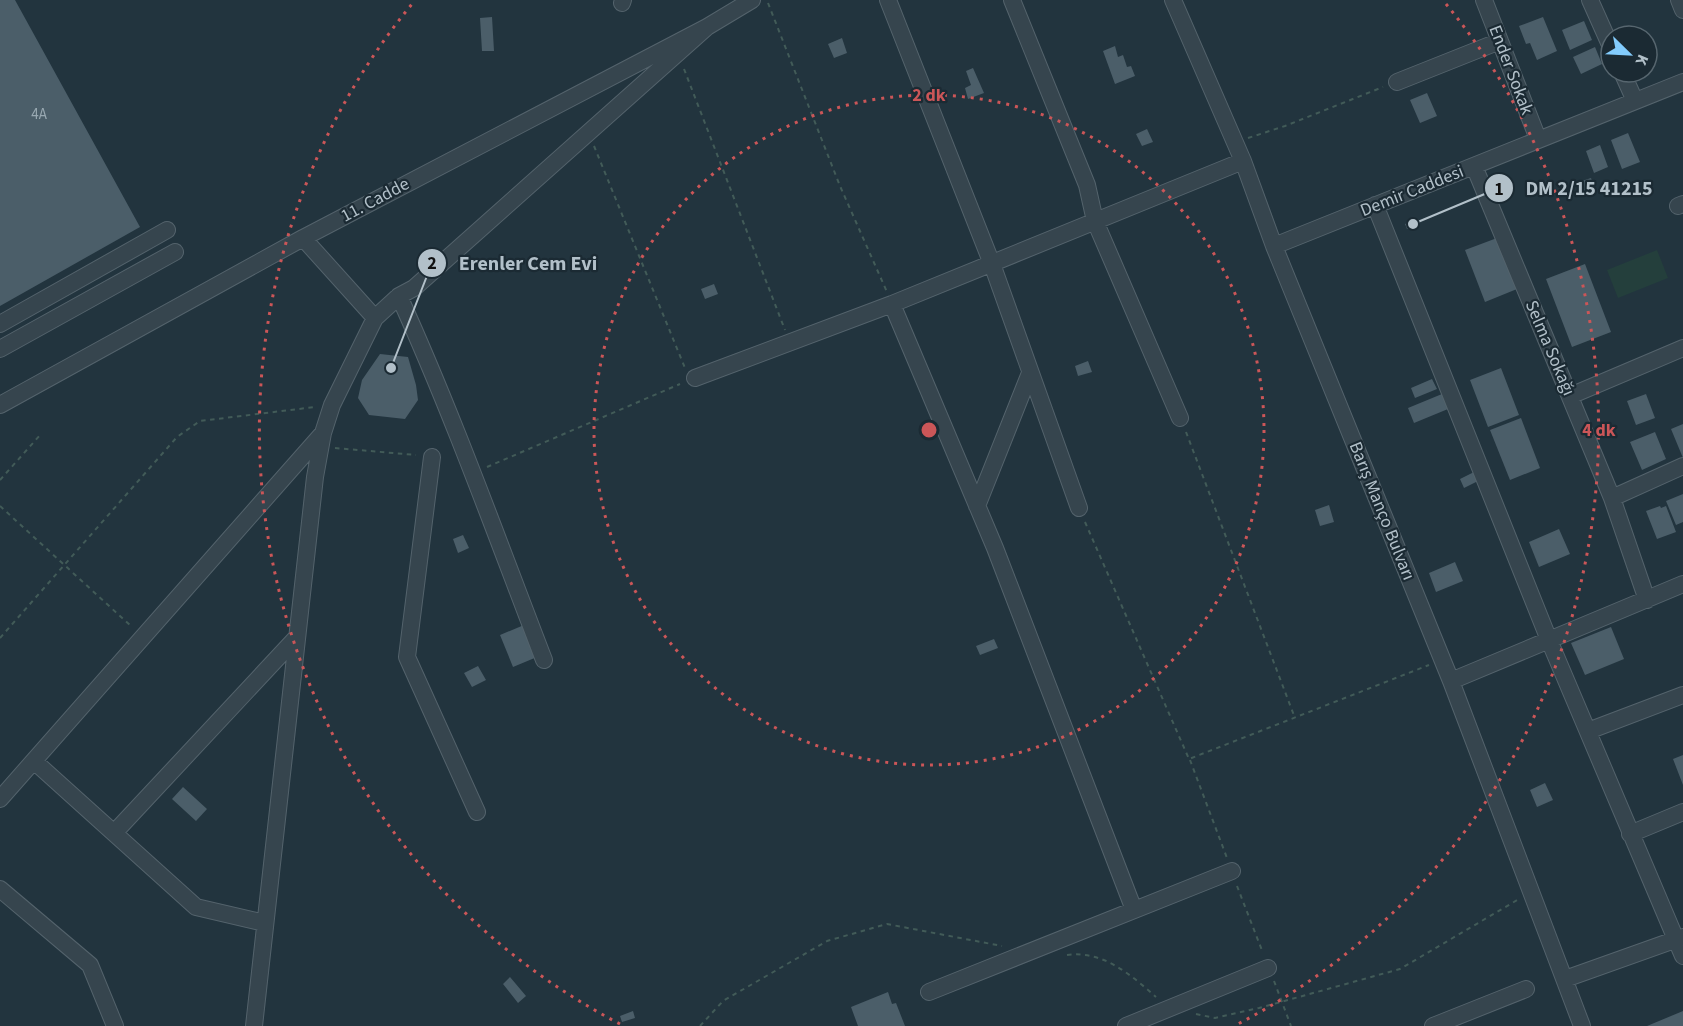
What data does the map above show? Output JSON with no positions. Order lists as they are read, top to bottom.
{
  "streets": {
    "street": [
      "Ender Sokak",
      "Demir Caddesi",
      "11. Cadde",
      "Selma Sokağı",
      "Barış Manço Bulvarı"
    ]
  },
  "crossings": [
    ["Ender Sokak", "Demir Caddesi"],
    ["Demir Caddesi", "Selma Sokağı"],
    ["Demir Caddesi", "Barış Manço Bulvarı"]
  ],
  "places": ["DM 2/15 41215", "Erenler Cem Evi"],
  "house_numbers": ["4A"],
  "north": "bottom right",
  "rings": ["2 dk", "4 dk"]
}
